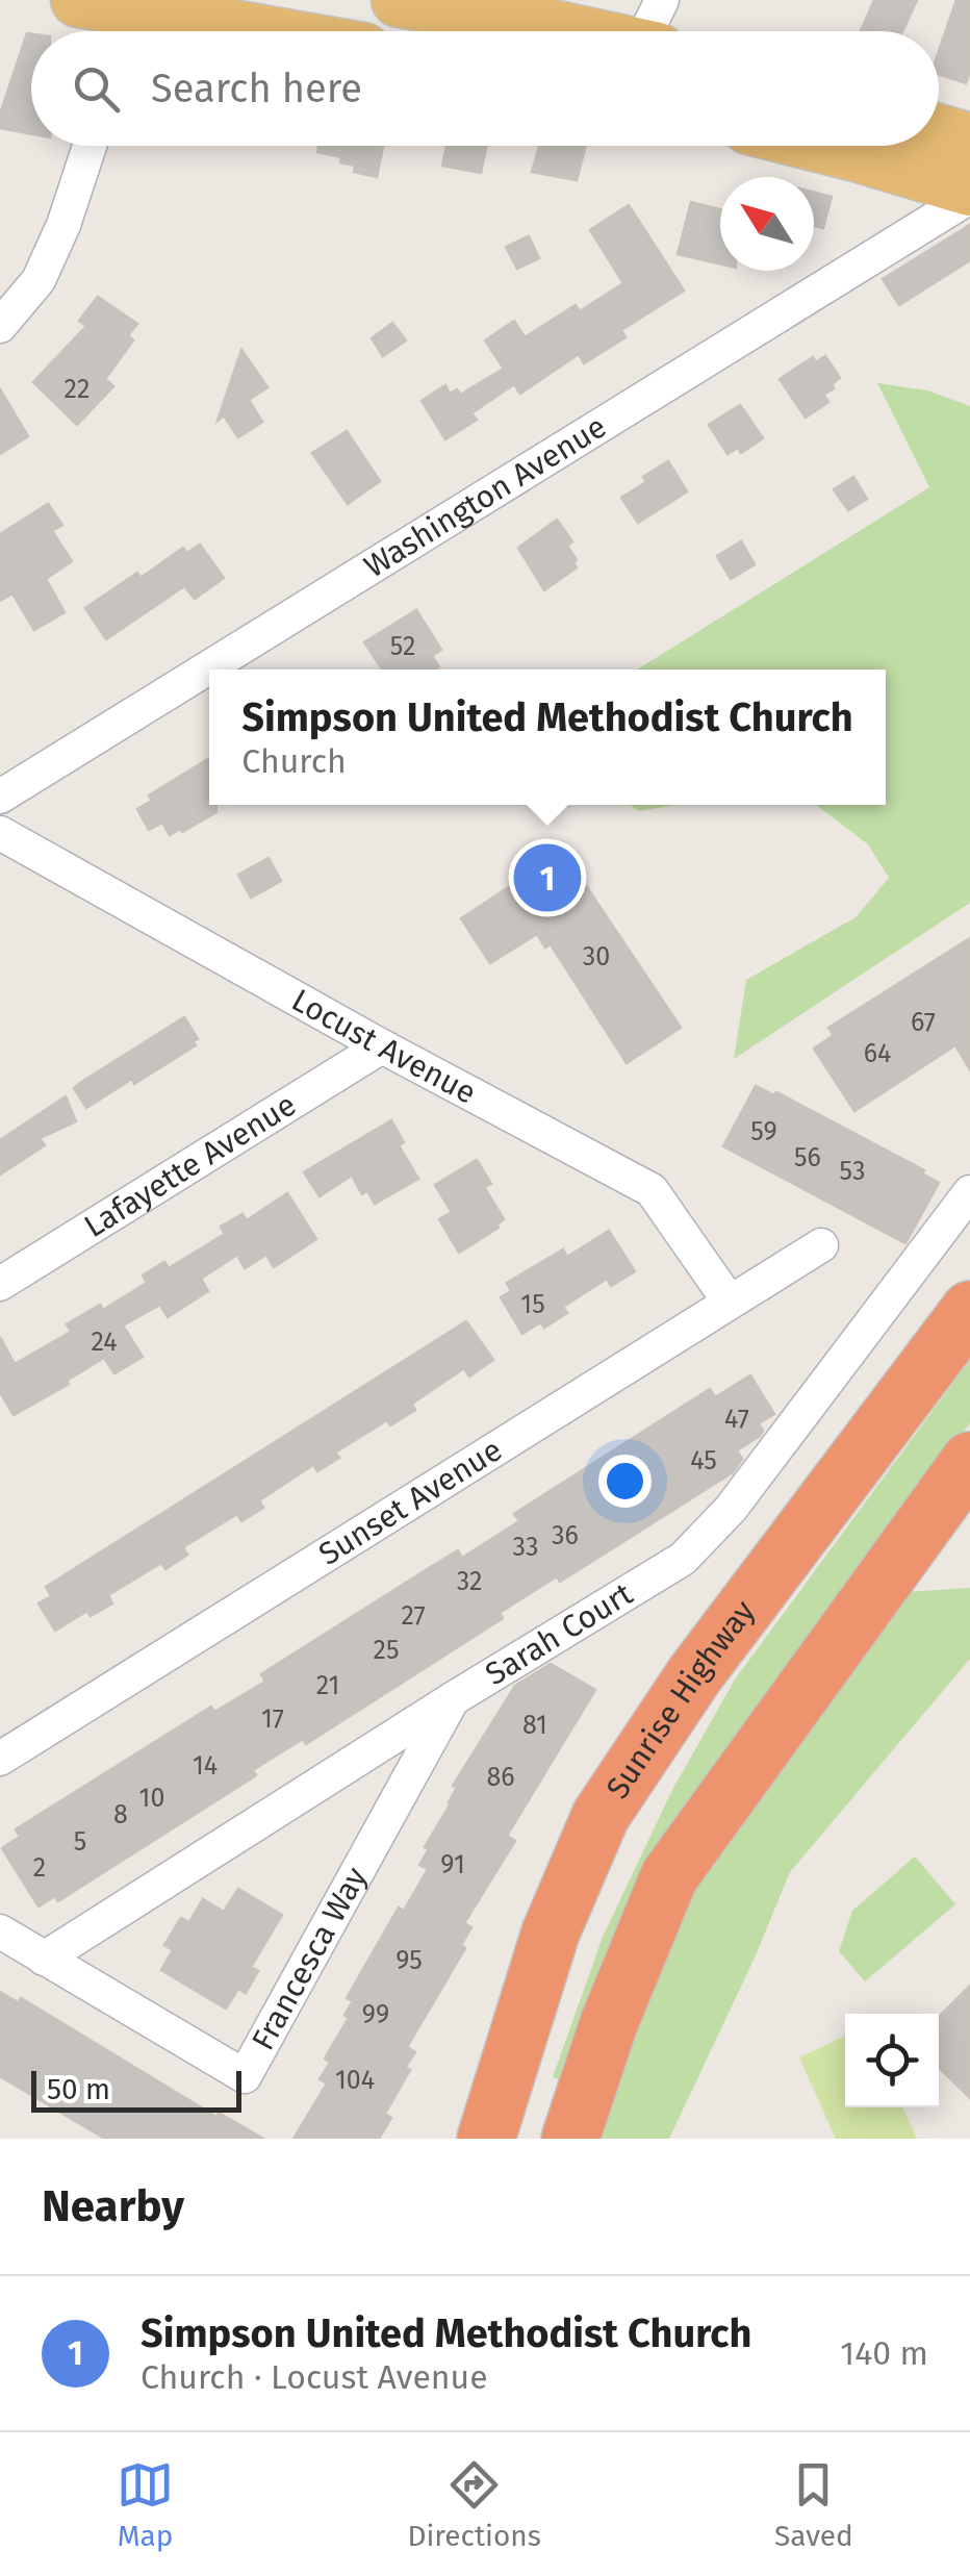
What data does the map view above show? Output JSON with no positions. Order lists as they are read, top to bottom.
{
  "streets": {
    "highway": ["Sunrise Highway"],
    "street": [
      "Washington Avenue",
      "Locust Avenue",
      "Lafayette Avenue",
      "Sunset Avenue",
      "Sarah Court",
      "Francesca Way"
    ]
  },
  "crossings": [
    ["Locust Avenue", "Lafayette Avenue"],
    ["Locust Avenue", "Sunset Avenue"],
    ["Sarah Court", "Francesca Way"]
  ],
  "house_numbers": [
    "22",
    "52",
    "30",
    "67",
    "64",
    "59",
    "56",
    "53",
    "15",
    "24",
    "47",
    "45",
    "36",
    "33",
    "32",
    "27",
    "25",
    "21",
    "17",
    "81",
    "14",
    "86",
    "10",
    "8",
    "5",
    "91",
    "2",
    "95",
    "99",
    "104"
  ],
  "scale_bar": "50 m",
  "north": "top left",
  "page": {
    "search": "Search here",
    "popup": ["Simpson United Methodist Church", "Church"],
    "pins": "1",
    "scale": "50 m",
    "heading": "Nearby",
    "list": [
      {
        "mark": "1",
        "name": "Simpson United Methodist Church",
        "note": "Church · Locust Avenue",
        "value": "140 m"
      }
    ],
    "nav": ["Map", "Directions", "Saved"]
  }
}
